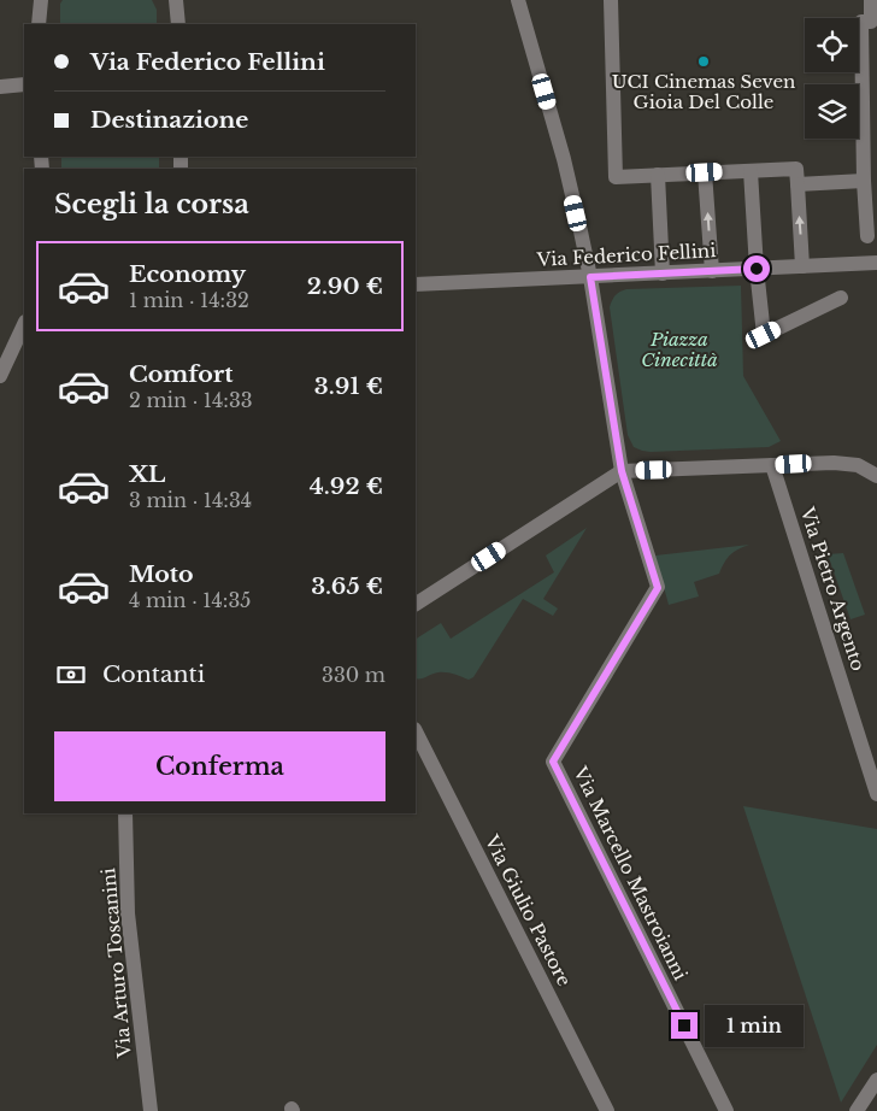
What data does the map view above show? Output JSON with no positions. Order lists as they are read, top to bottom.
{
  "streets": {
    "street": [
      "Via Federico Fellini",
      "Via Pietro Argento",
      "Via Marcello Mastroianni",
      "Via Giulio Pastore",
      "Via Arturo Toscanini"
    ]
  },
  "crossings": [
    ["Via Federico Fellini", "Via Marcello Mastroianni"]
  ],
  "parks": ["Piazza Cinecittà"],
  "places": ["UCI Cinemas Seven Gioia Del Colle"],
  "page": {
    "banner": ["Via Federico Fellini", "Destinazione"],
    "heading": "Scegli la corsa",
    "list": [
      {
        "name": "Economy",
        "note": "1 min · 14:32",
        "value": "2.90 €"
      },
      {
        "name": "Comfort",
        "note": "2 min · 14:33",
        "value": "3.91 €"
      },
      {
        "name": "XL",
        "note": "3 min · 14:34",
        "value": "4.92 €"
      },
      {
        "name": "Moto",
        "note": "4 min · 14:35",
        "value": "3.65 €"
      }
    ],
    "pay": ["Contanti", "330 m"],
    "buttons": "Conferma",
    "bubble": "1 min"
  }
}
